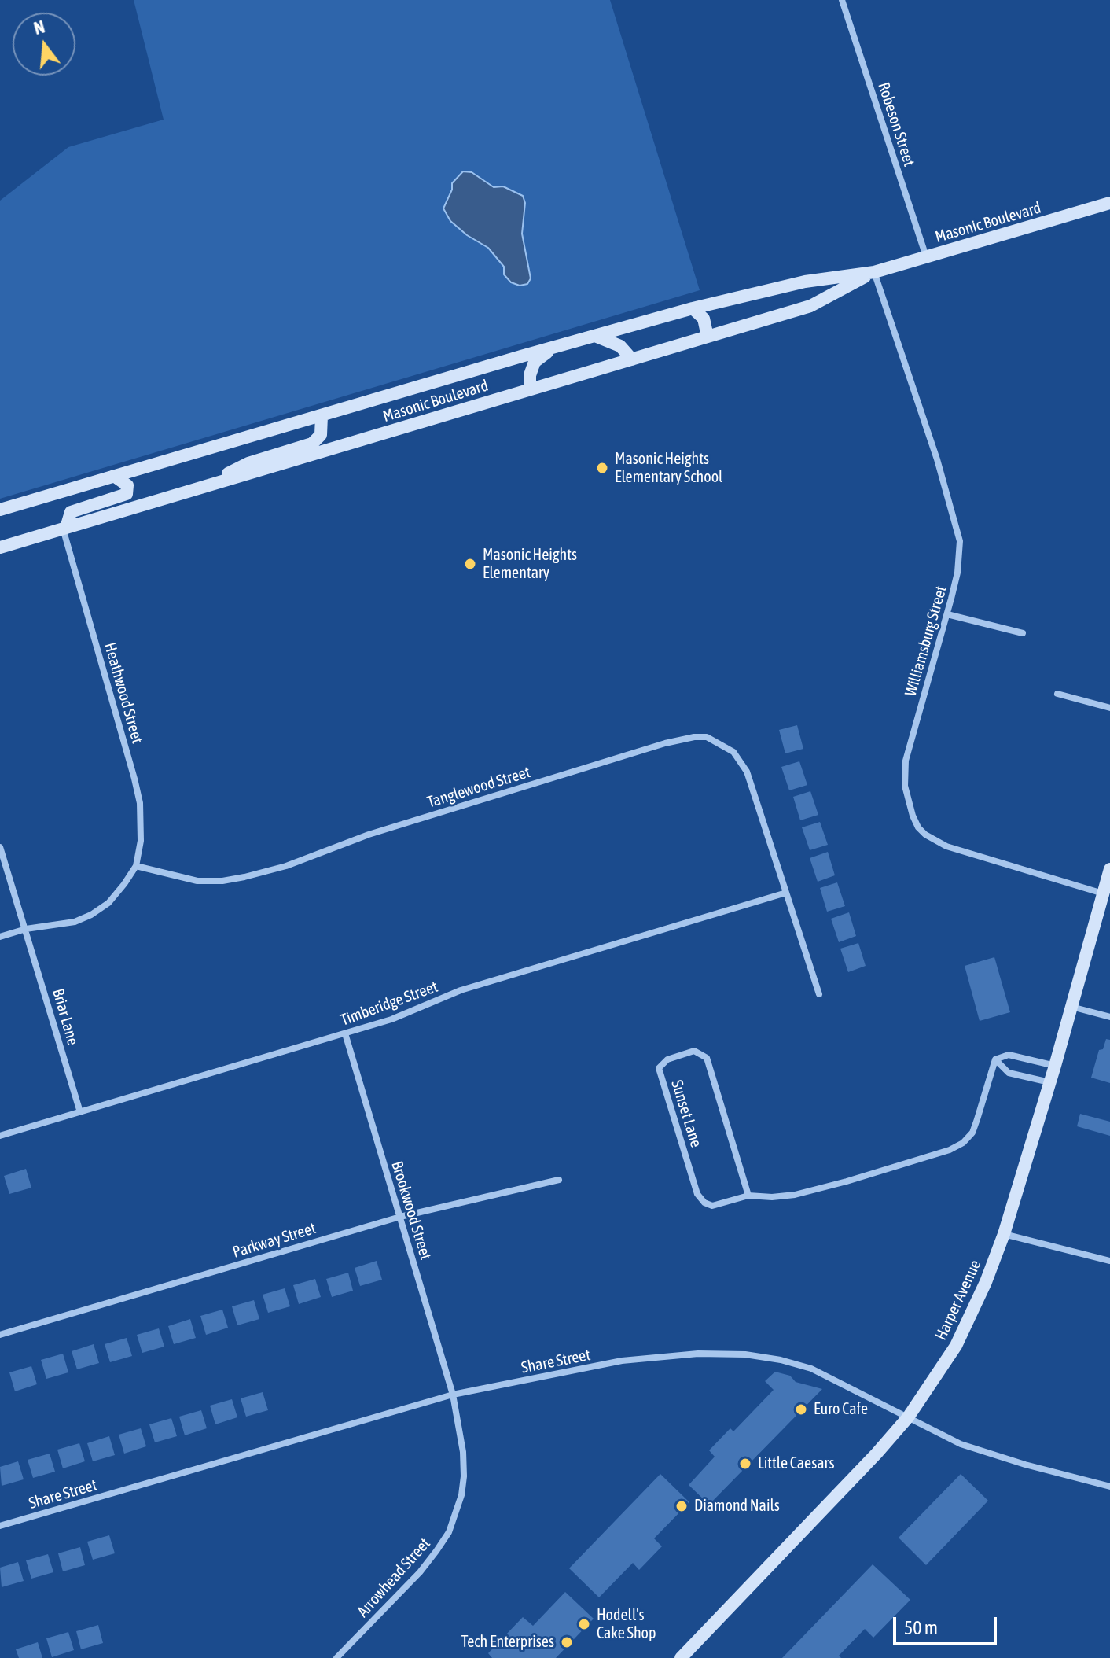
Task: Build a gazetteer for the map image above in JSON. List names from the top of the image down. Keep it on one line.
{"streets":{"main road":["Masonic Boulevard","Harper Avenue"],"street":["Robeson Street","Williamsburg Street","Heathwood Street","Tanglewood Street","Timberidge Street","Briar Lane","Sunset Lane","Brookwood Street","Parkway Street","Share Street","Arrowhead Street"]},"crossings":[["Robeson Street","Masonic Boulevard"],["Masonic Boulevard","Williamsburg Street"],["Masonic Boulevard","Heathwood Street"],["Williamsburg Street","Harper Avenue"],["Heathwood Street","Tanglewood Street"],["Tanglewood Street","Timberidge Street"],["Timberidge Street","Briar Lane"],["Timberidge Street","Brookwood Street"],["Brookwood Street","Parkway Street"],["Brookwood Street","Share Street"],["Brookwood Street","Arrowhead Street"],["Harper Avenue","Share Street"],["Share Street","Arrowhead Street"]],"places":["Masonic Heights Elementary School","Masonic Heights Elementary","Euro Cafe","Little Caesars","Diamond Nails","Hodell's Cake Shop","Tech Enterprises"],"scale_bar":"50 m","north":"top"}
